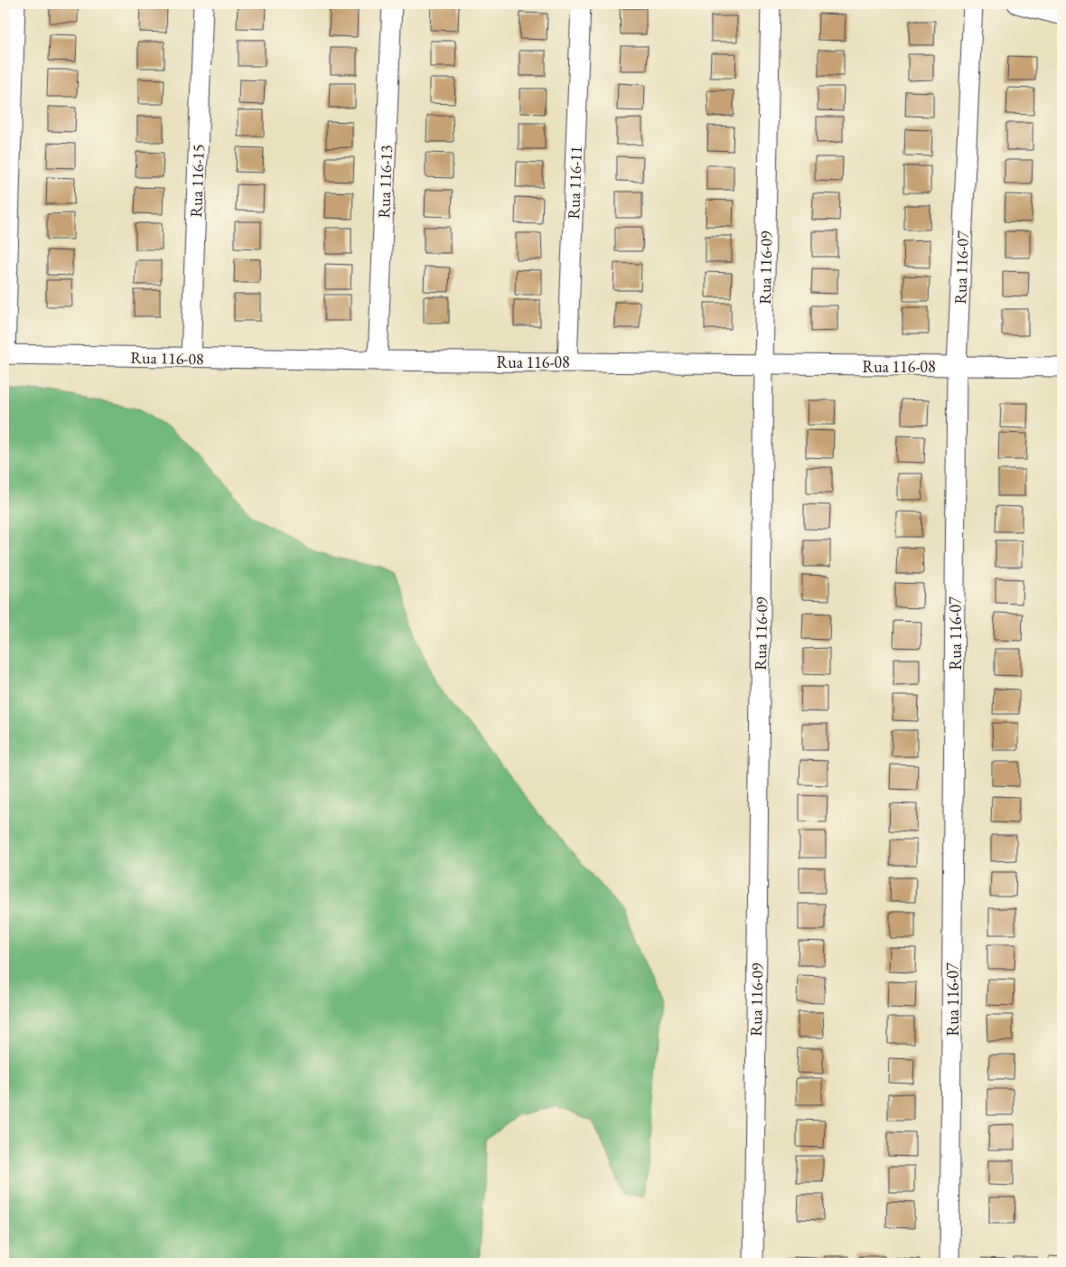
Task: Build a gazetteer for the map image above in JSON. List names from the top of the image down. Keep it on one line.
{"streets":{"street":["Rua 116-15","Rua 116-13","Rua 116-11","Rua 116-09","Rua 116-07","Rua 116-08"]},"crossings":[["Rua 116-15","Rua 116-08"],["Rua 116-13","Rua 116-08"],["Rua 116-11","Rua 116-08"],["Rua 116-09","Rua 116-08"],["Rua 116-07","Rua 116-08"]]}
